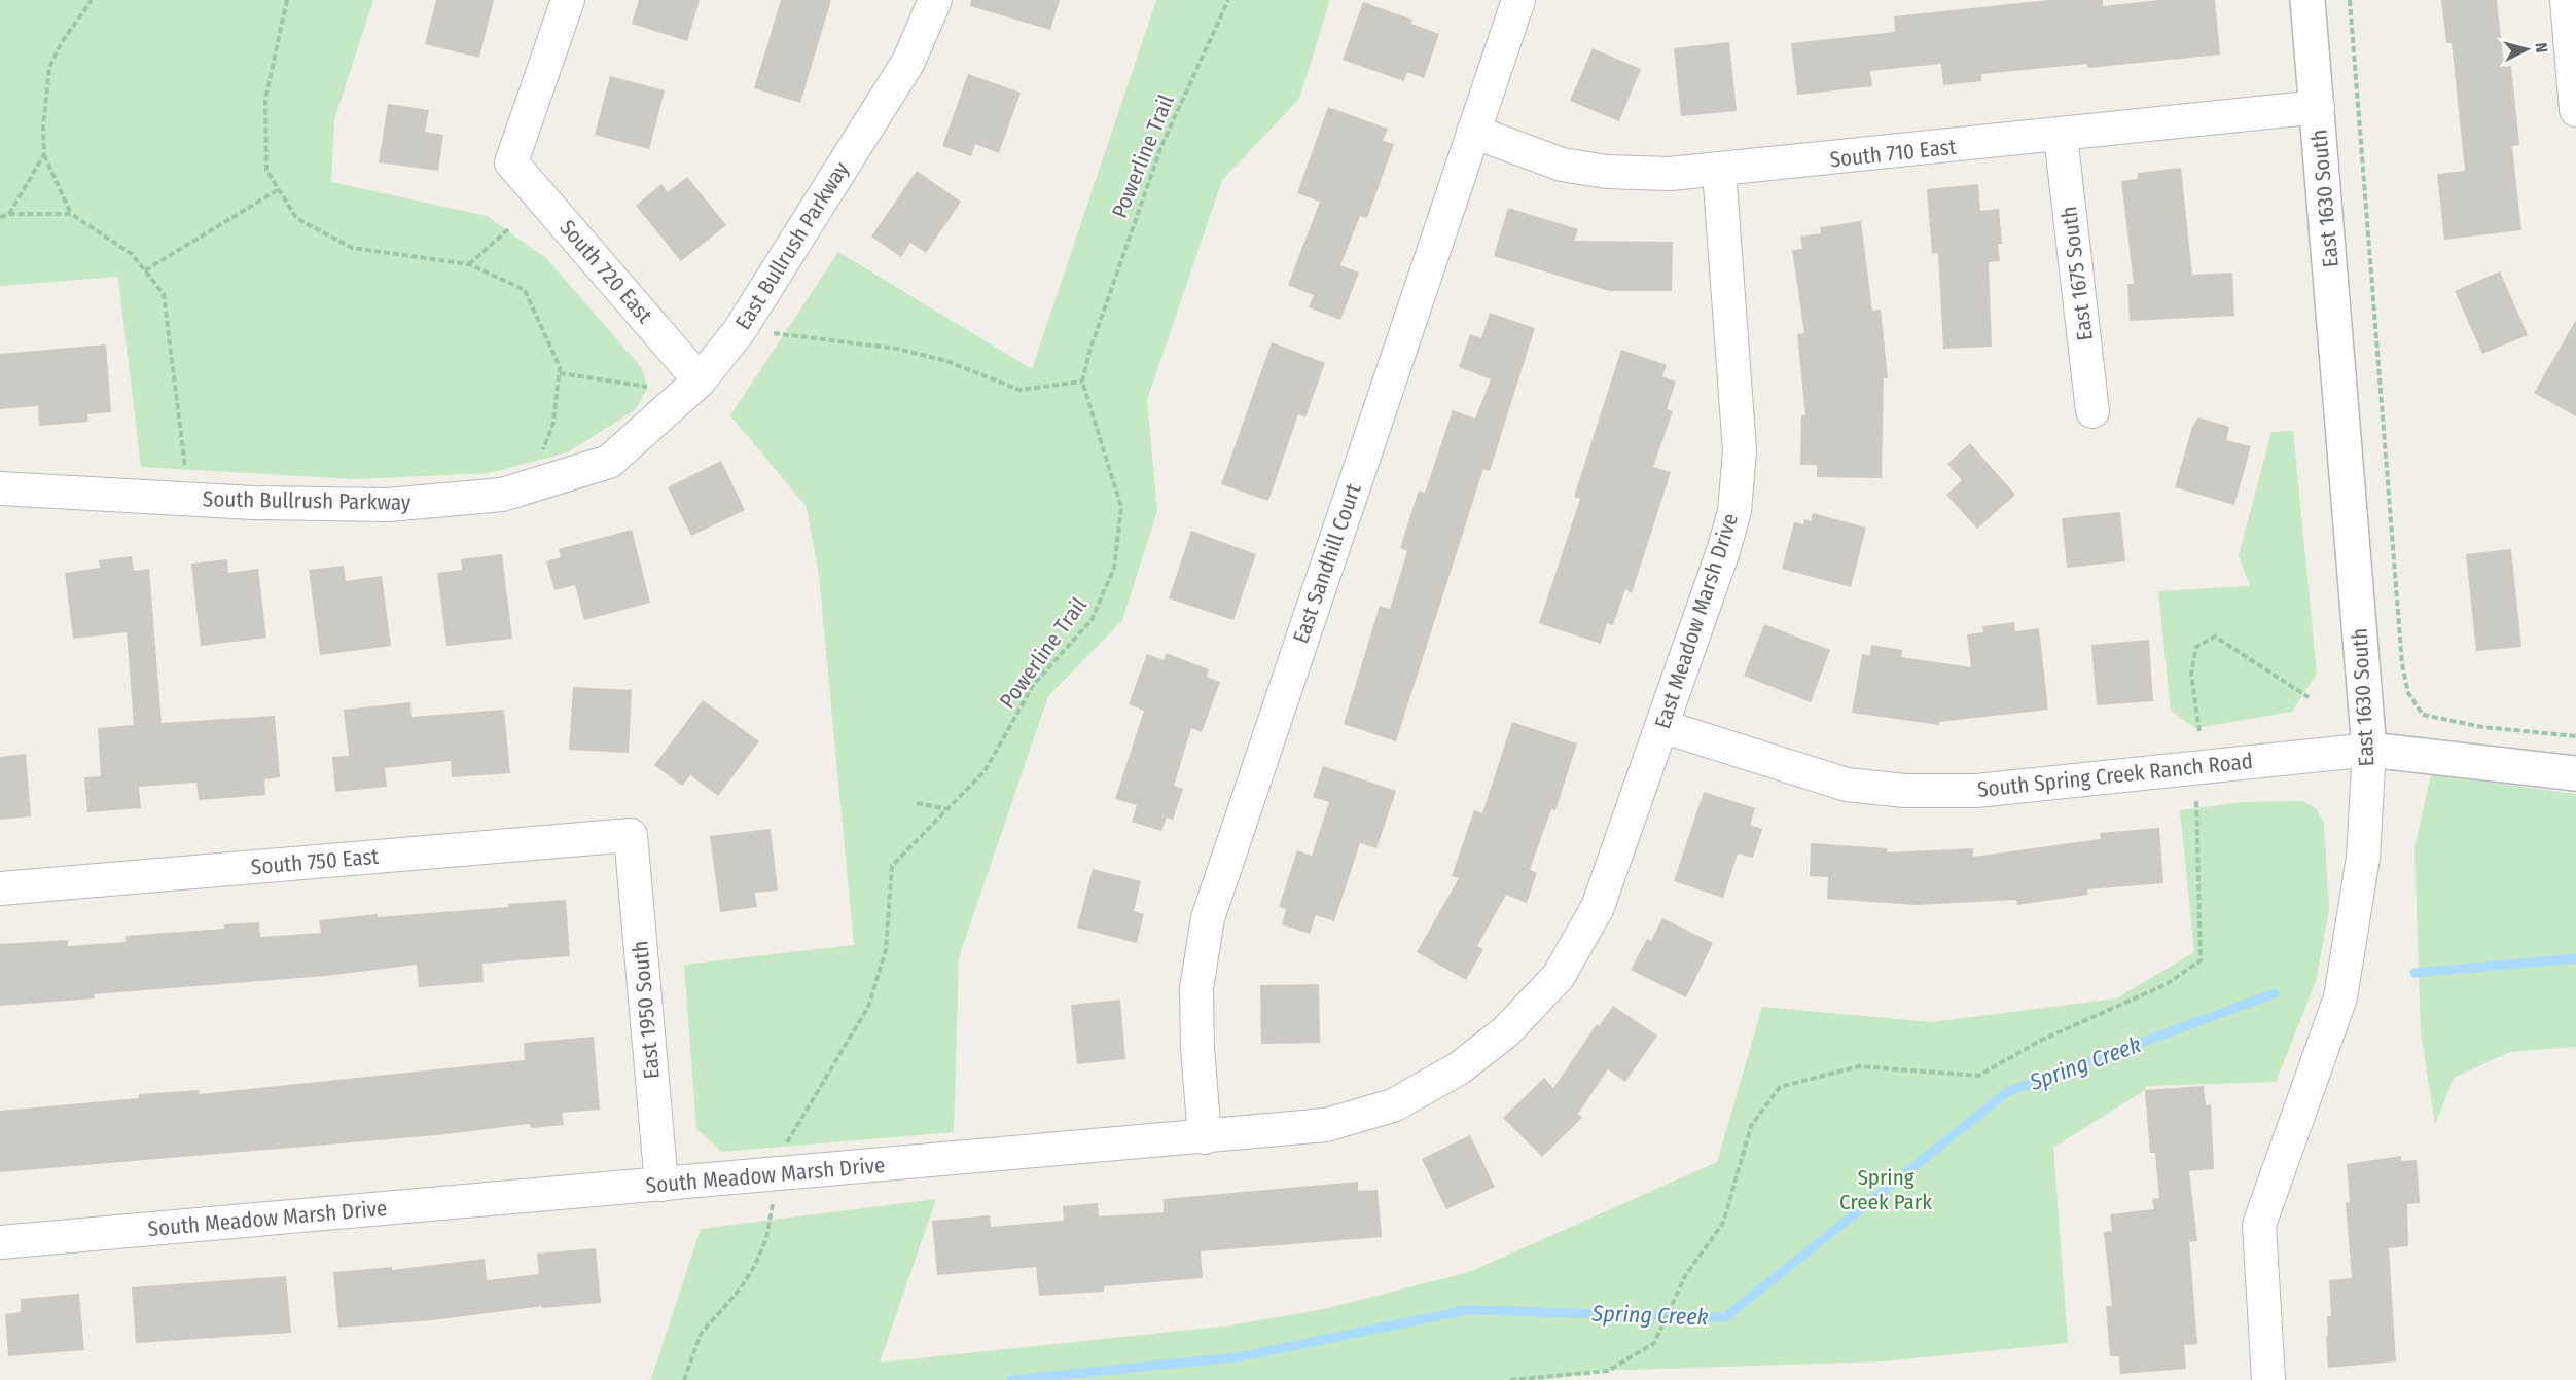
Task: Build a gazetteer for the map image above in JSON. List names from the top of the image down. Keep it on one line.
{"streets":{"street":["South 710 East","East 1630 South","East Bullrush Parkway","South 720 East","East 1675 South","South Bullrush Parkway","East Sandhill Court","East Meadow Marsh Drive","South Spring Creek Ranch Road","South 750 East","East 1950 South","South Meadow Marsh Drive"],"path":["Powerline Trail"]},"crossings":[["South 710 East","East 1630 South"],["South 710 East","East 1675 South"],["South 710 East","East Sandhill Court"],["South 710 East","East Meadow Marsh Drive"],["East 1630 South","South Spring Creek Ranch Road"],["East Bullrush Parkway","South 720 East"],["East Bullrush Parkway","South Bullrush Parkway"],["East Sandhill Court","South Meadow Marsh Drive"],["East Meadow Marsh Drive","South Spring Creek Ranch Road"],["East Meadow Marsh Drive","South Meadow Marsh Drive"],["South 750 East","East 1950 South"],["East 1950 South","South Meadow Marsh Drive"]],"water":["Spring Creek"],"parks":["Spring Creek Park"],"north":"right"}
